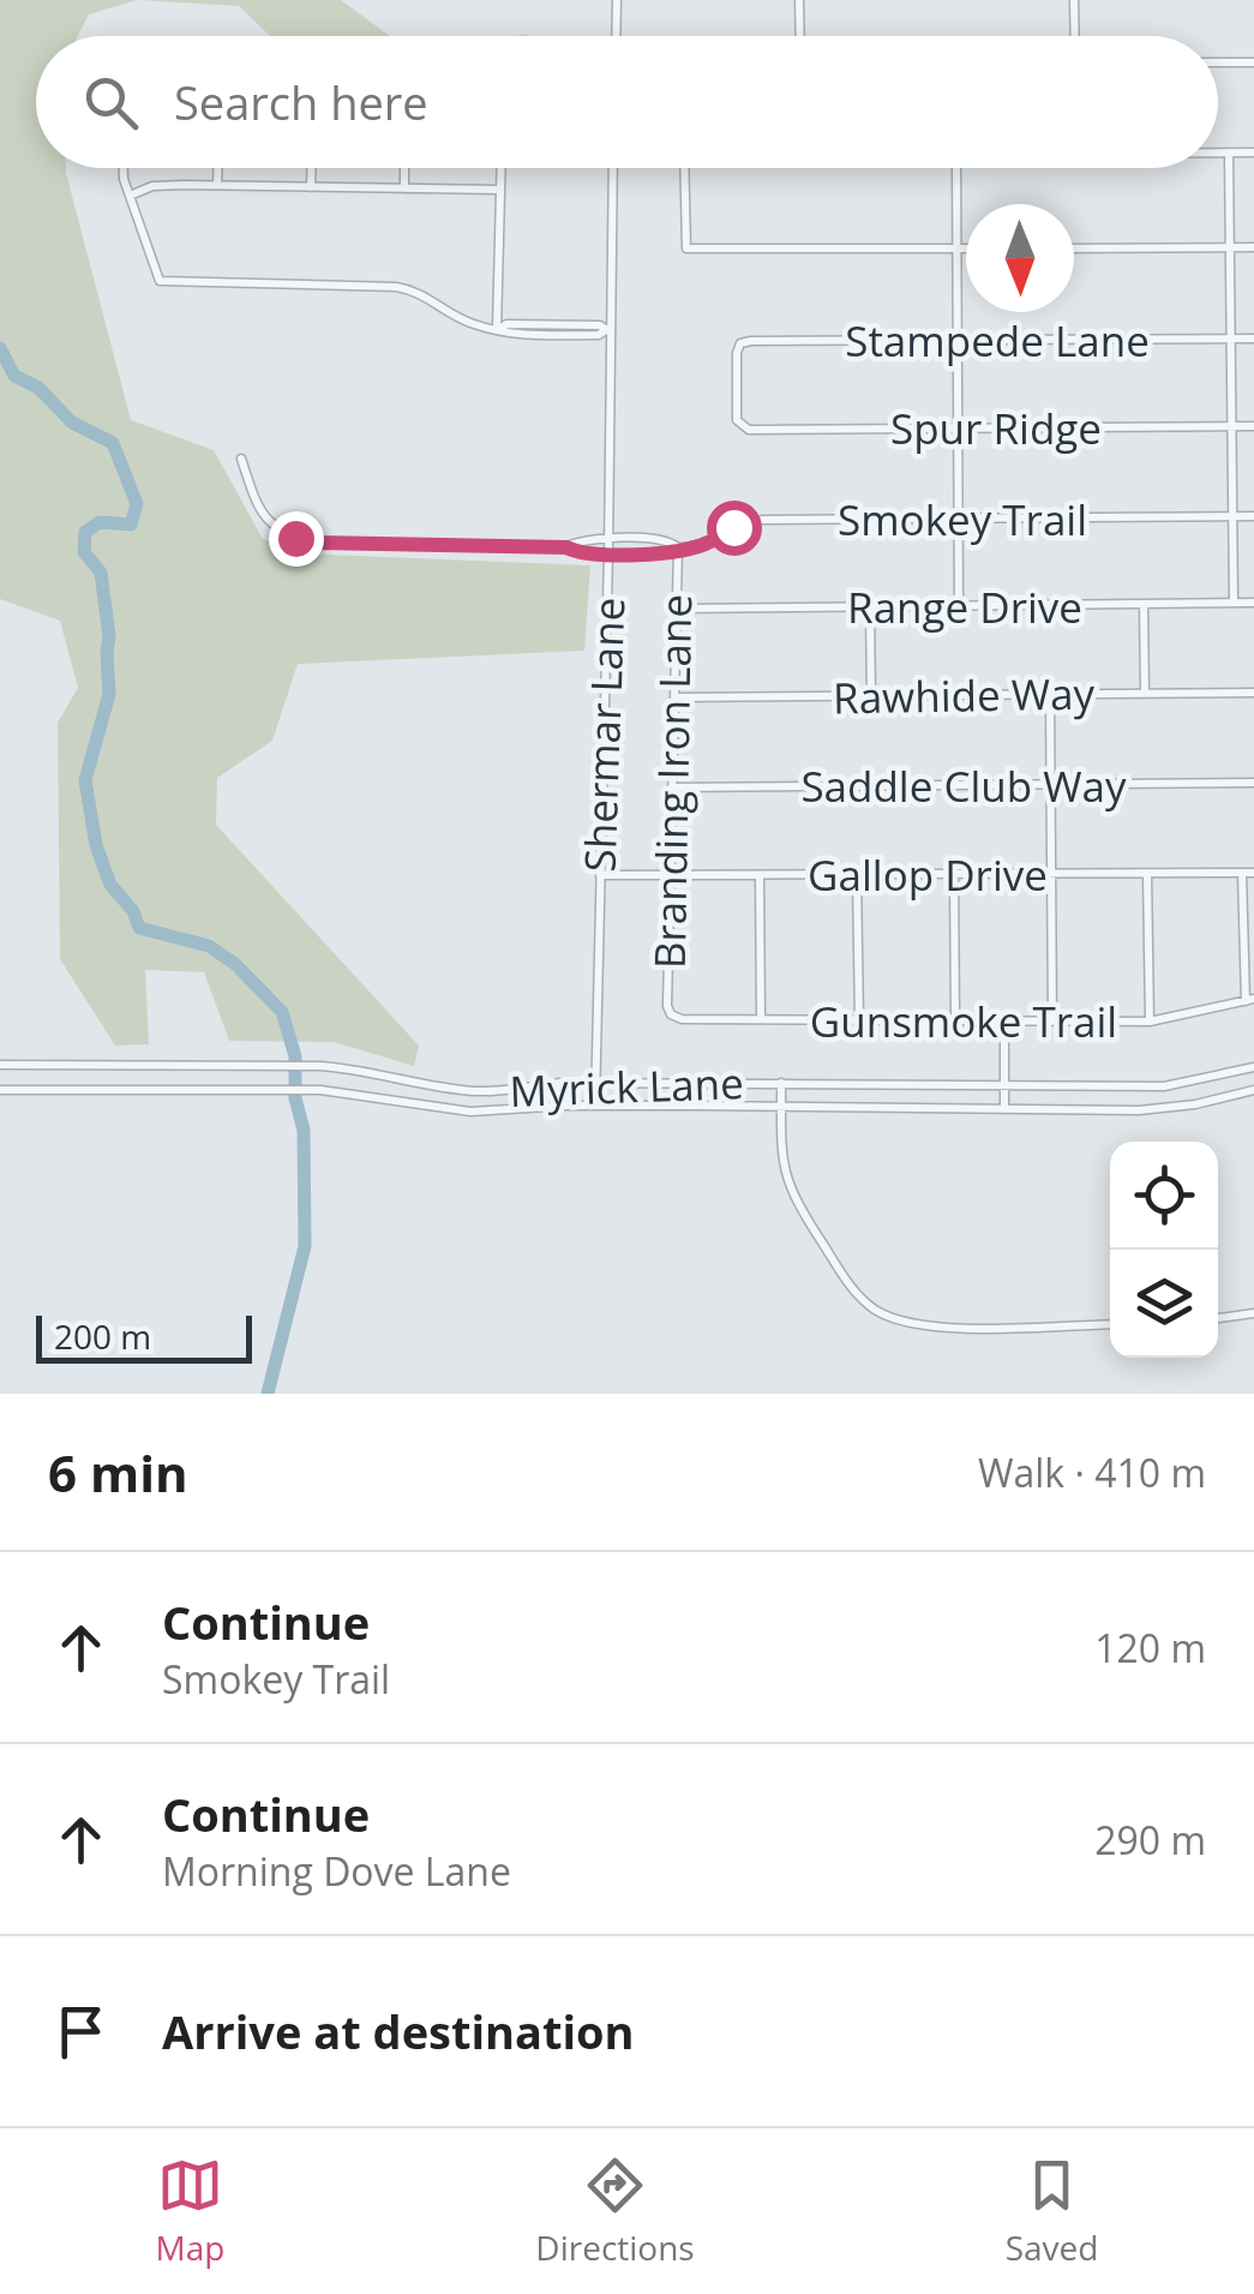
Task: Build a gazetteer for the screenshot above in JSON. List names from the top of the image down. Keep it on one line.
{"streets":{"street":["Stampede Lane","Spur Ridge","Smokey Trail","Range Drive","Rawhide Way","Shermar Lane","Branding Iron Lane","Saddle Club Way","Gallop Drive","Gunsmoke Trail","Myrick Lane"]},"crossings":[["Stampede Lane","Spur Ridge"],["Smokey Trail","Shermar Lane"],["Smokey Trail","Branding Iron Lane"],["Range Drive","Branding Iron Lane"],["Rawhide Way","Branding Iron Lane"],["Shermar Lane","Gallop Drive"],["Shermar Lane","Myrick Lane"],["Branding Iron Lane","Saddle Club Way"],["Branding Iron Lane","Gallop Drive"],["Branding Iron Lane","Gunsmoke Trail"]],"scale_bar":"200 m","north":"bottom","page":{"search":"Search here","scale":"200 m","heading":["6 min","Walk · 410 m"],"list":[["Continue","Smokey Trail","120 m"],["Continue","Morning Dove Lane","290 m"],"Arrive at destination"],"nav":["Map","Directions","Saved"]}}
